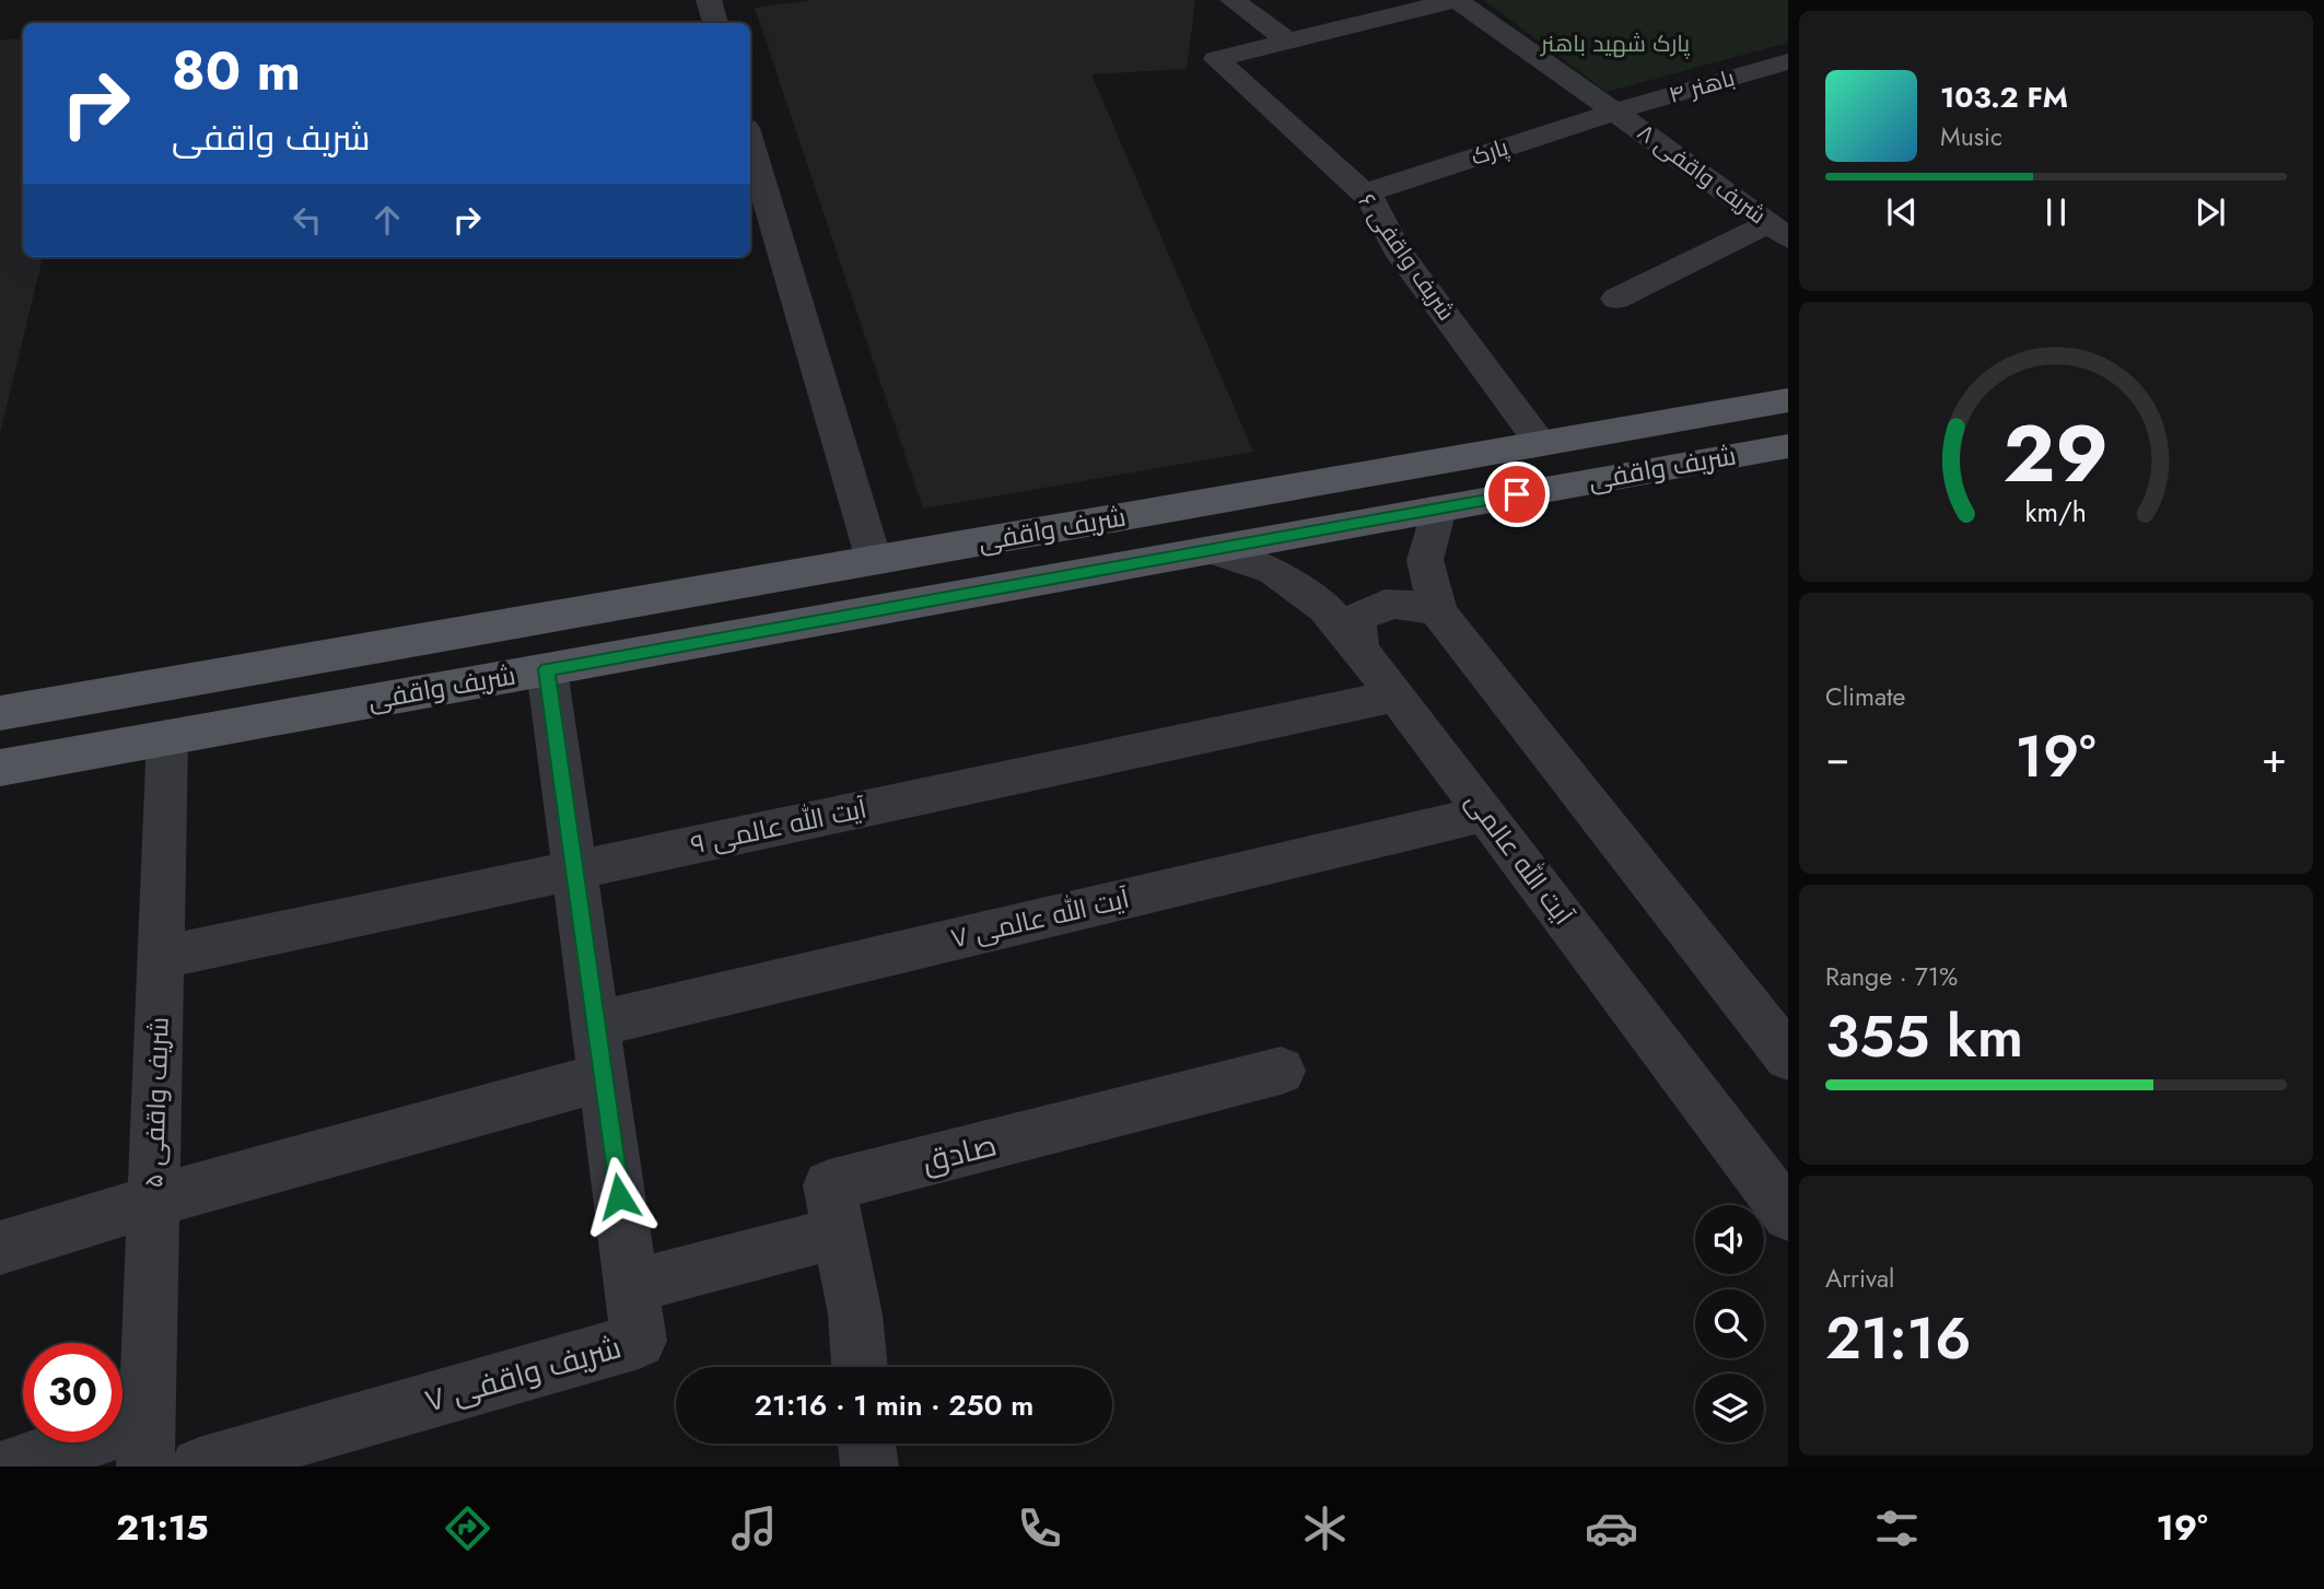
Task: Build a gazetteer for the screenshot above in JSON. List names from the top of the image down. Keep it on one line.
{"streets":{"main road":["شریف واقفی"],"street":["باهنر ۴","پارک","شریف واقفی ۸","شریف واقفی ۶","آیت الله عالمی ۹","آیت الله عالمی","آیت الله عالمی ۷","شریف واقفی ۵","صادق","شریف واقفی ۷"]},"crossings":[["باهنر ۴","پارک"],["باهنر ۴","شریف واقفی ۸"],["پارک","شریف واقفی ۸"],["پارک","شریف واقفی ۶"],["شریف واقفی ۶","شریف واقفی"],["شریف واقفی","آیت الله عالمی"],["شریف واقفی","شریف واقفی ۵"],["شریف واقفی","شریف واقفی ۷"],["آیت الله عالمی ۹","آیت الله عالمی"],["آیت الله عالمی ۹","شریف واقفی ۵"],["آیت الله عالمی ۹","شریف واقفی ۷"],["آیت الله عالمی","آیت الله عالمی ۷"],["آیت الله عالمی ۷","شریف واقفی ۷"]],"parks":["پارک شهید باهنر"],"page":{"turn":["80 m","شریف واقفی"],"song":["103.2 FM","Music"],"tile":["Climate",["Range · 71%","355 km"],["Arrival","21:16"]],"heat":["−","19°","+"],"limit":"30","trip":"21:16 · 1 min · 250 m","tabs":["21:15","19°"],"gauge":["29","km/h"]}}
